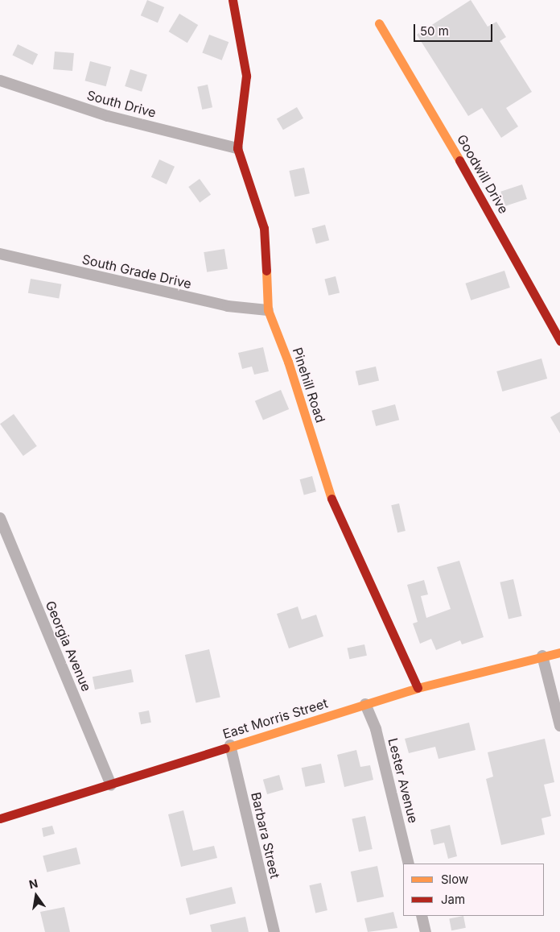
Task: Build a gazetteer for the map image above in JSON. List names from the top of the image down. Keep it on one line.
{"streets":{"street":["South Drive","Goodwill Drive","South Grade Drive","Pinehill Road","Georgia Avenue","East Morris Street","Lester Avenue","Barbara Street"]},"crossings":[["South Drive","Pinehill Road"],["South Grade Drive","Pinehill Road"],["Pinehill Road","East Morris Street"],["Georgia Avenue","East Morris Street"],["East Morris Street","Lester Avenue"],["East Morris Street","Barbara Street"]],"legend":["Slow","Jam"],"scale_bar":"50 m","north":"top"}
